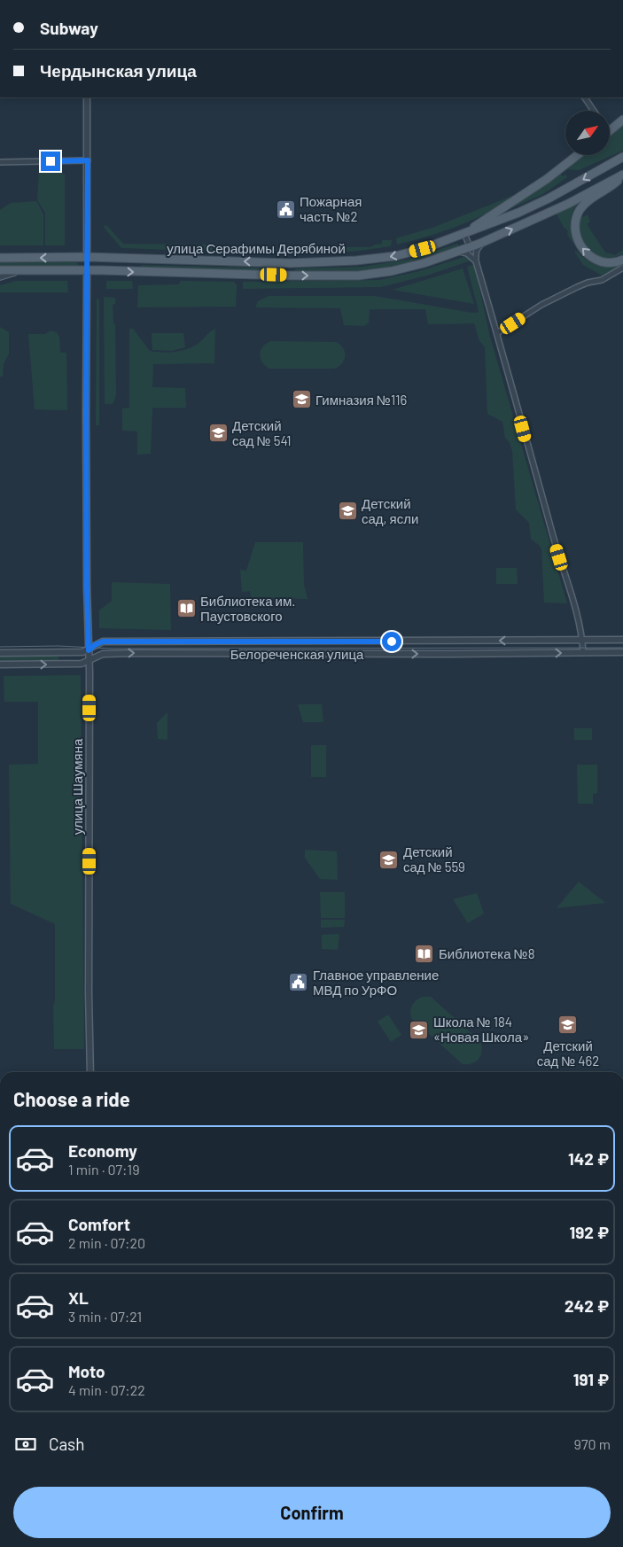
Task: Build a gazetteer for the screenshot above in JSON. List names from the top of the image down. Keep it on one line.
{"streets":{"main road":["улица Серафимы Дерябиной","улица Шаумяна"],"street":["Белореченская улица"]},"crossings":[["улица Серафимы Дерябиной","улица Шаумяна"],["Белореченская улица","улица Шаумяна"]],"places":{"public building":["Пожарная часть №2","Главное управление МВД по УрФО"],"school or university":["Гимназия №116","Детский сад № 541","Детский сад, ясли","Детский сад № 559","Детский сад № 462","Школа № 184 «Новая Школа»"],"library":["Библиотека им. Паустовского","Библиотека №8"]},"north":"top right","page":{"banner":["Subway","Чердынская улица"],"heading":"Choose a ride","list":[{"name":"Economy","note":"1 min · 07:19","value":"142 ₽"},{"name":"Comfort","note":"2 min · 07:20","value":"192 ₽"},{"name":"XL","note":"3 min · 07:21","value":"242 ₽"},{"name":"Moto","note":"4 min · 07:22","value":"191 ₽"}],"pay":["Cash","970 m"],"buttons":"Confirm"}}
